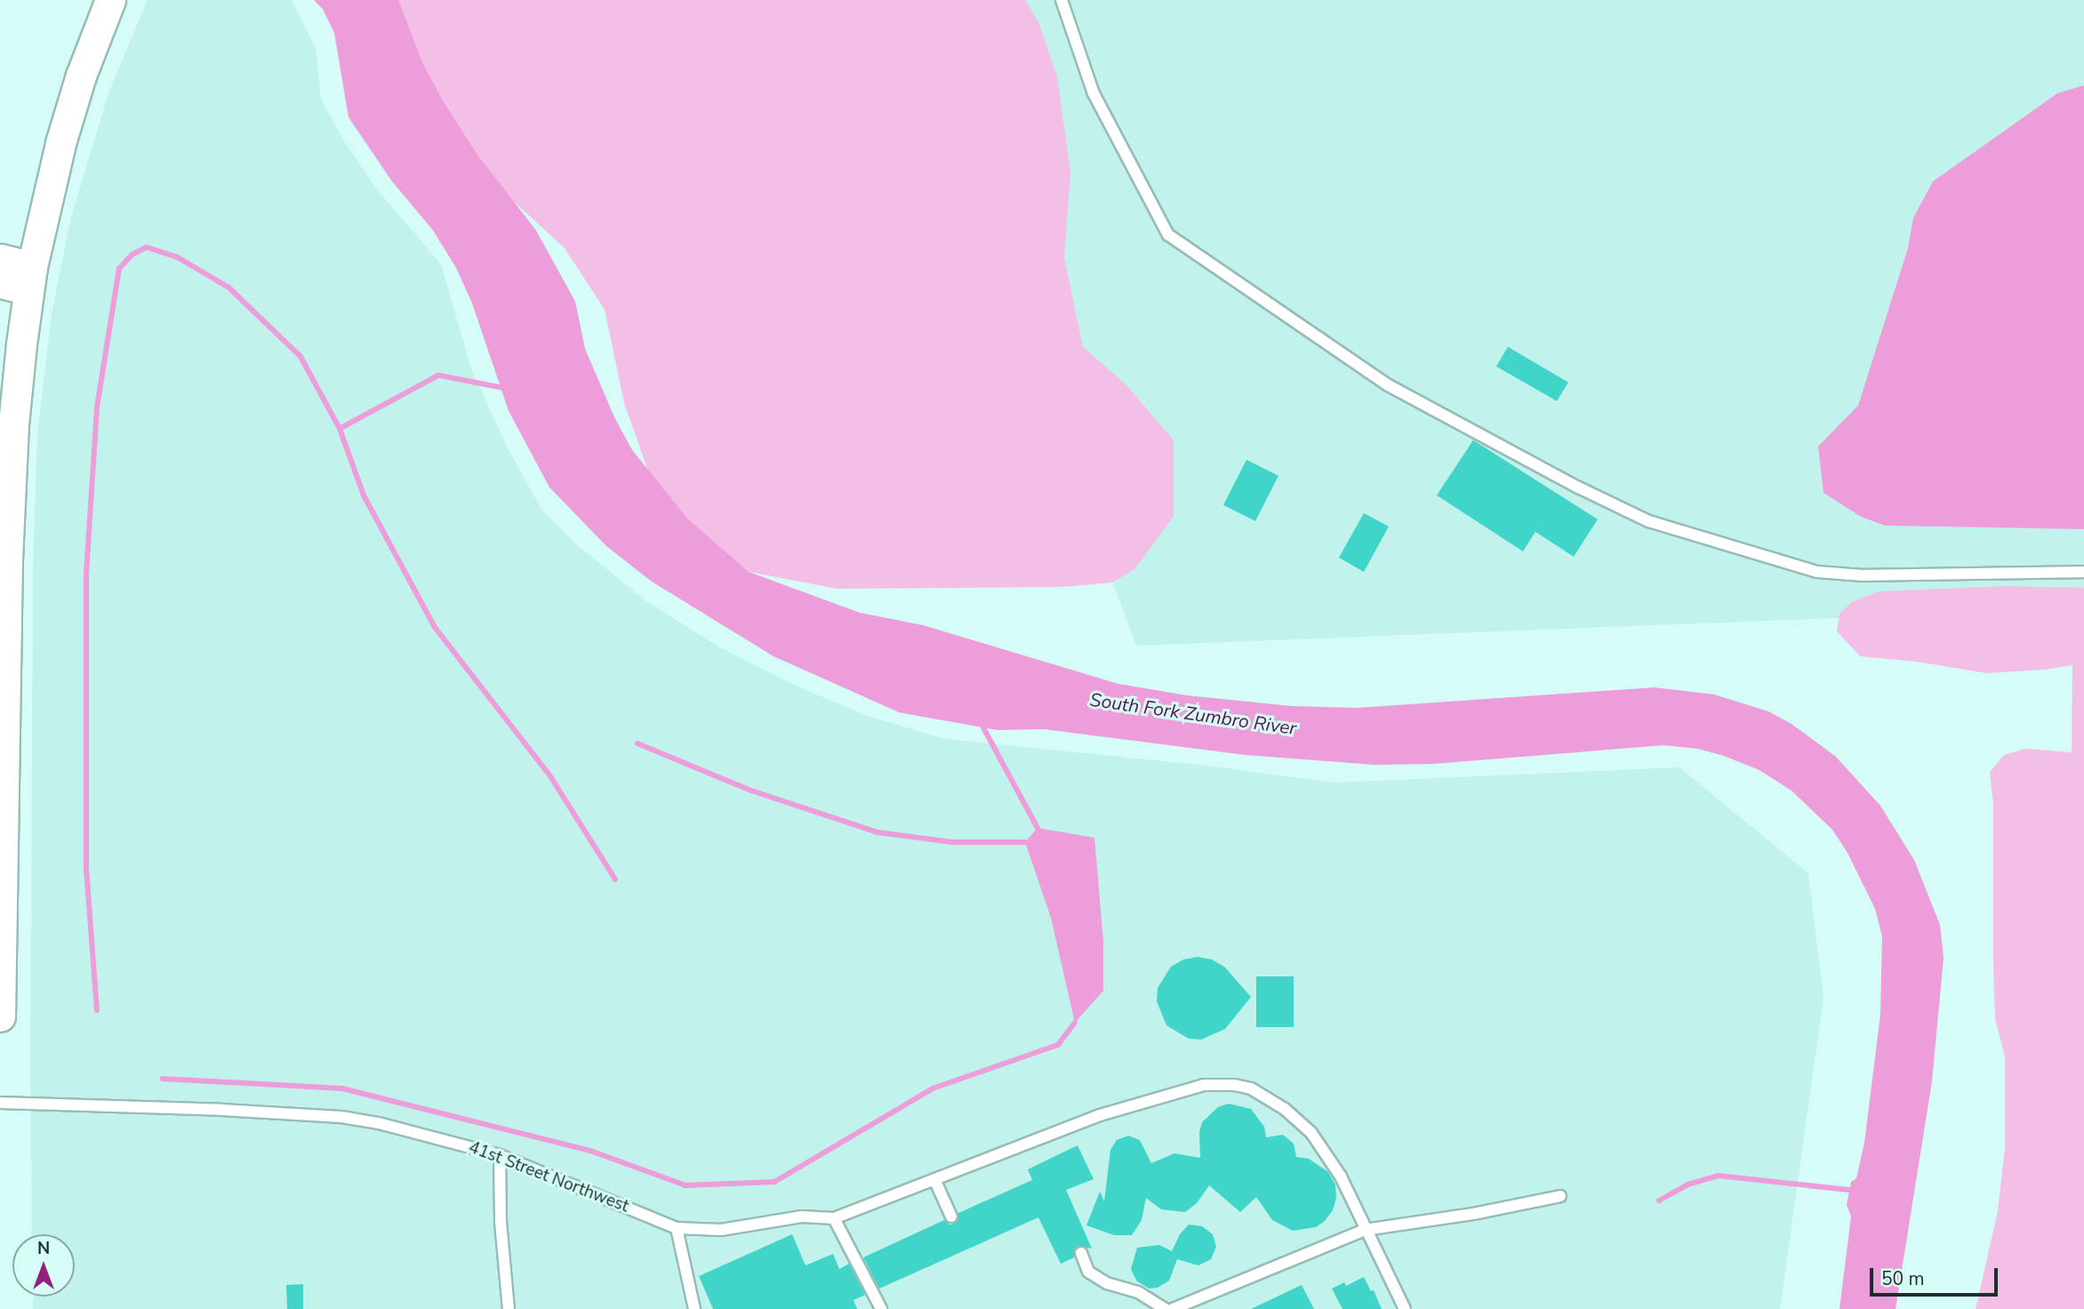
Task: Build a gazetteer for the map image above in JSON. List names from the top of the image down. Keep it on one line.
{"streets":{"lane":["41st Street Northwest"]},"water":["South Fork Zumbro River"],"scale_bar":"50 m","north":"top"}
